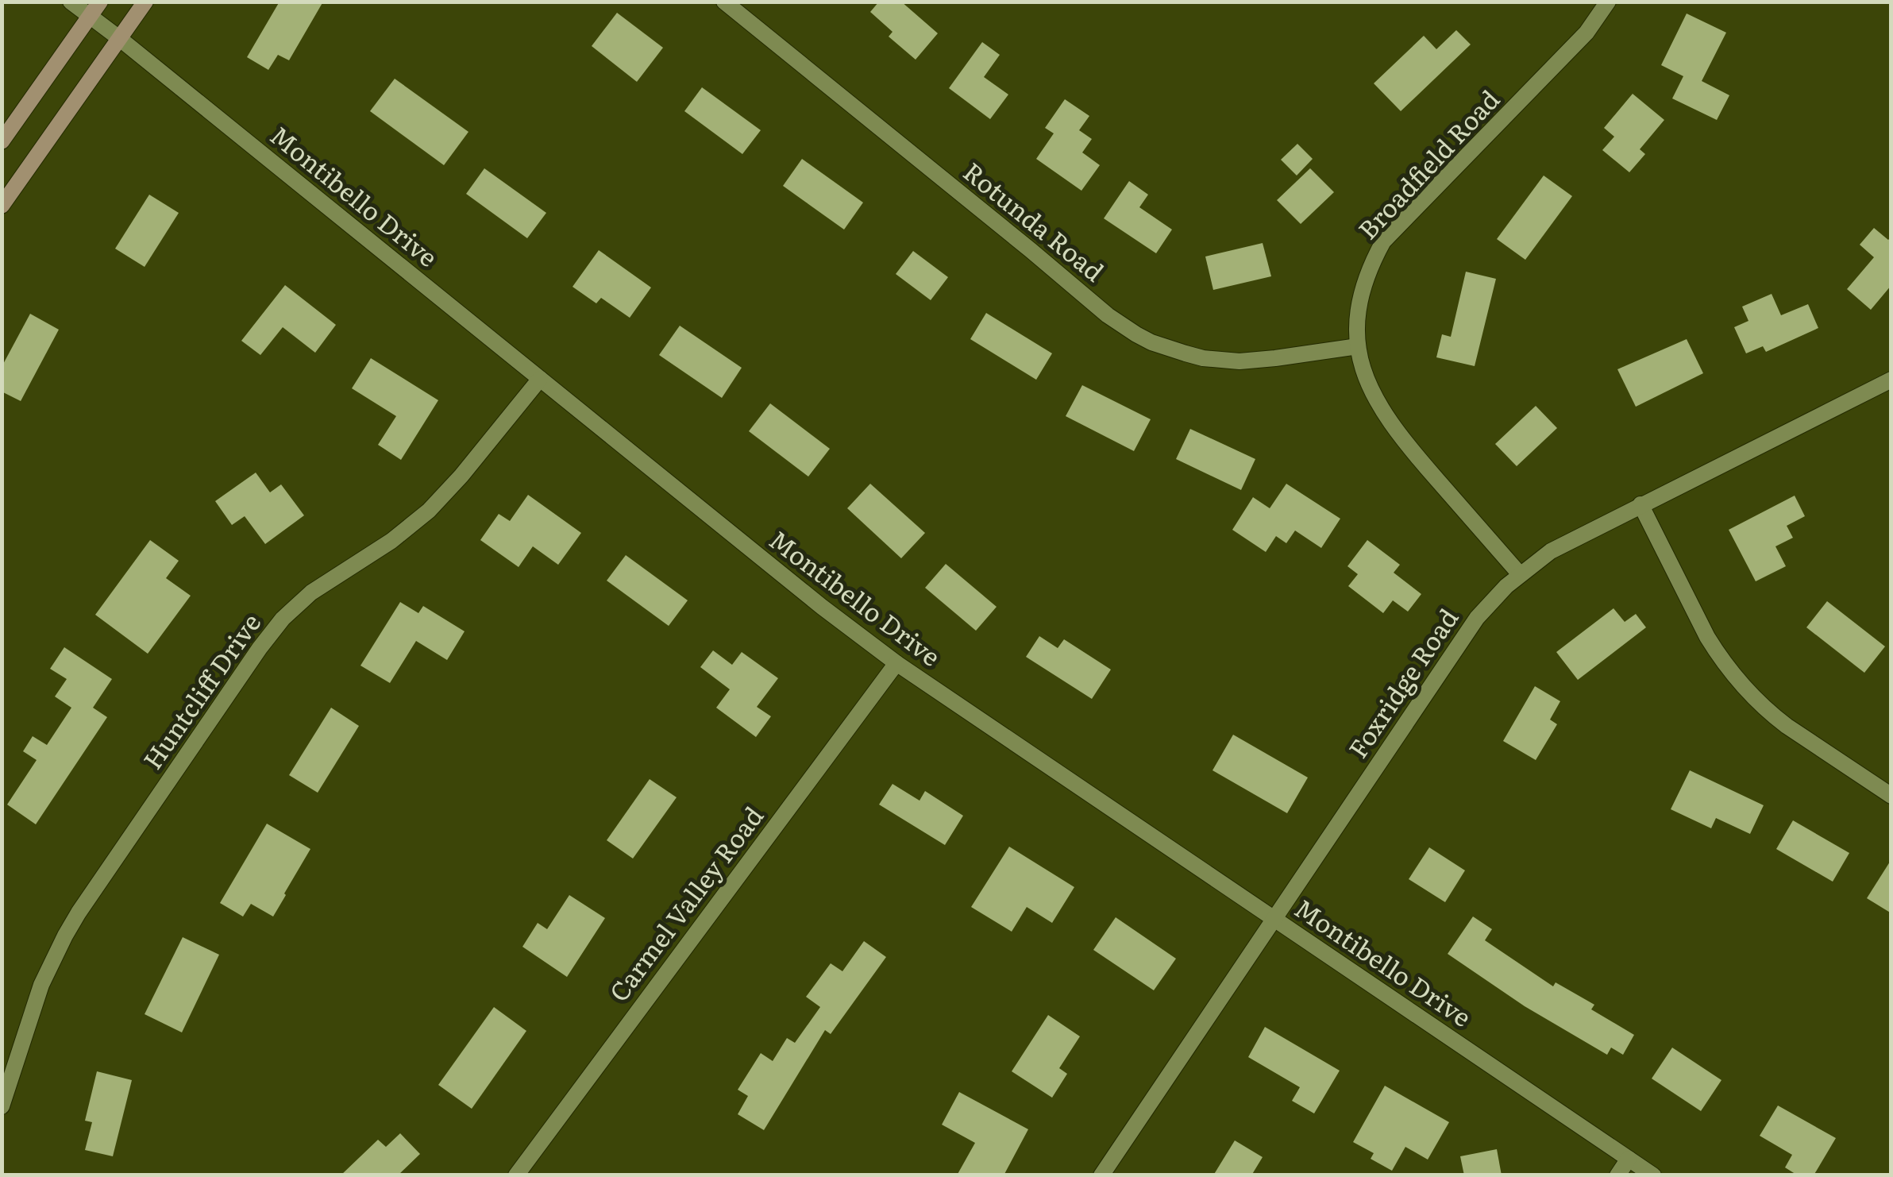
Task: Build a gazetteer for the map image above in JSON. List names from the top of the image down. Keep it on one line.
{"streets":{"street":["Broadfield Road","Montibello Drive","Rotunda Road","Foxridge Road","Huntcliff Drive","Carmel Valley Road"]},"crossings":[["Broadfield Road","Rotunda Road"],["Broadfield Road","Foxridge Road"],["Montibello Drive","Foxridge Road"],["Montibello Drive","Huntcliff Drive"],["Montibello Drive","Carmel Valley Road"]]}
